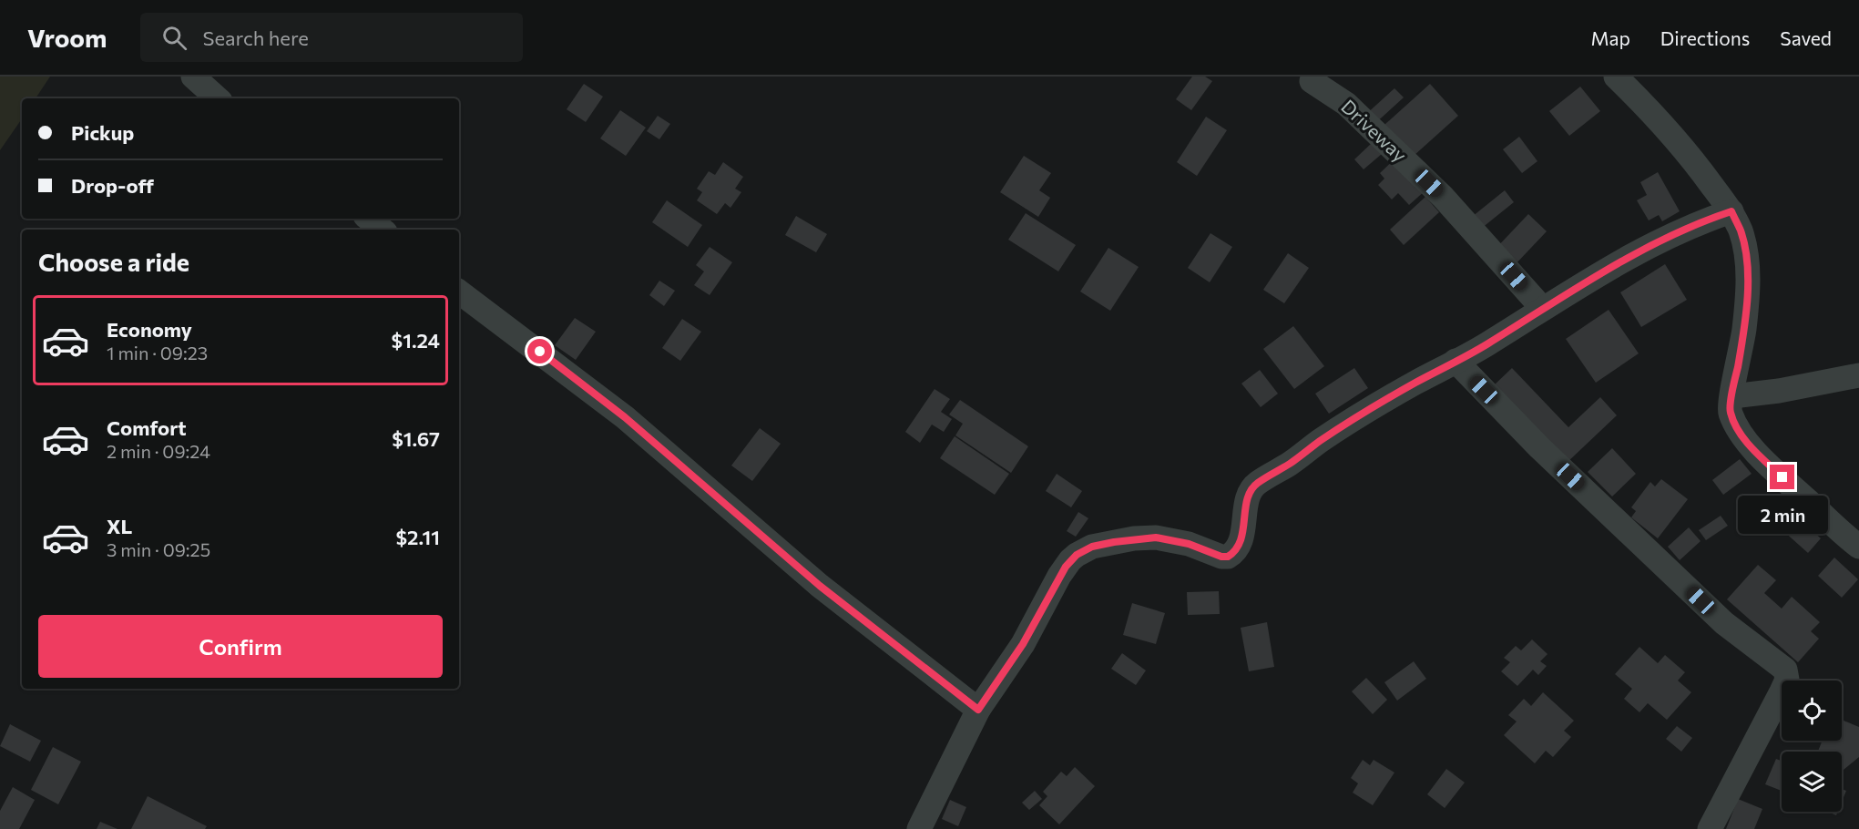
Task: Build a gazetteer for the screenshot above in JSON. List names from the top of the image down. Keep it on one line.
{"streets":{"street":["Driveway"]},"page":{"header":"Vroom","search":"Search here","nav":["Map","Directions","Saved"],"banner":["Pickup","Drop-off"],"heading":"Choose a ride","list":[{"name":"Economy","note":"1 min · 09:23","value":"$1.24"},{"name":"Comfort","note":"2 min · 09:24","value":"$1.67"},{"name":"XL","note":"3 min · 09:25","value":"$2.11"}],"bubble":"2 min","buttons":"Confirm"}}
